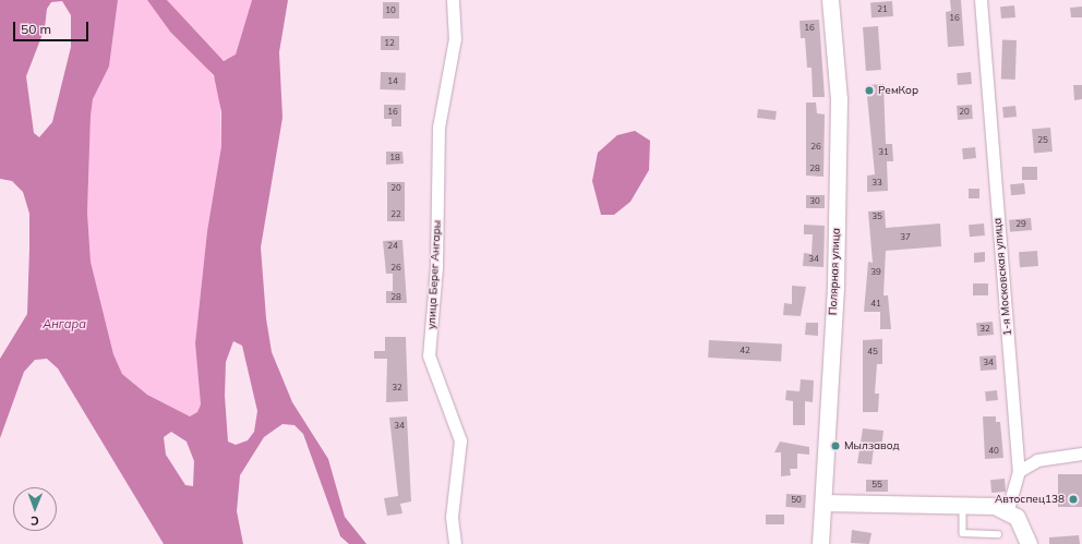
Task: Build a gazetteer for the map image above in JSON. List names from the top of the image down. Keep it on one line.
{"streets":{"main road":["Полярная улица"],"street":["улица Берег Ангары","1-я Московская улица"]},"water":["Ангара"],"places":["РемКор","Мылзавод","Автоспец138"],"house_numbers":["21","10","16","16","12","14","16","20","25","26","31","18","28","33","20","30","22","35","29","37","24","34","26","39","28","41","32","42","45","34","32","34","40","55","50"],"scale_bar":"50 m","north":"bottom"}
